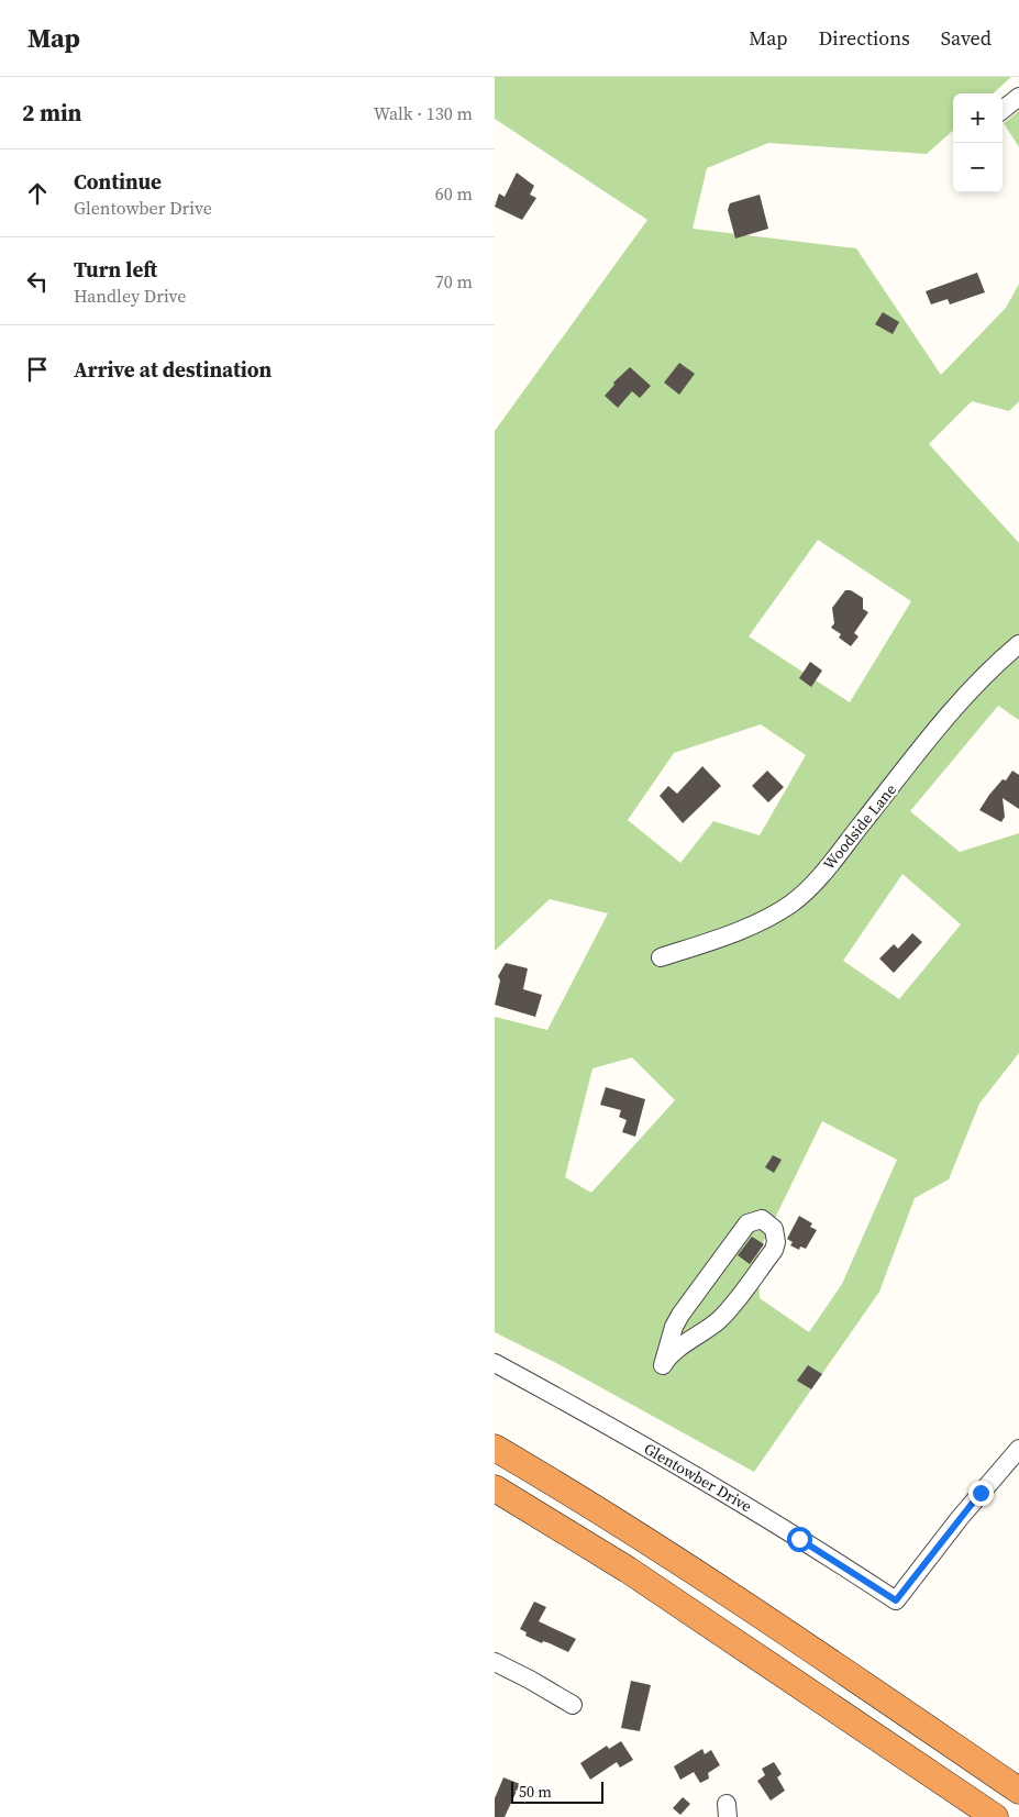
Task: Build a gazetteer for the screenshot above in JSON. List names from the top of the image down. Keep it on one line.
{"streets":{"street":["Woodside Lane","Glentowber Drive"]},"scale_bar":"50 m","page":{"header":"Map","nav":["Map","Directions","Saved"],"heading":["2 min","Walk · 130 m"],"map_buttons":["+","−"],"list":[["Continue","Glentowber Drive","60 m"],["Turn left","Handley Drive","70 m"],"Arrive at destination"],"scale":"50 m"}}
